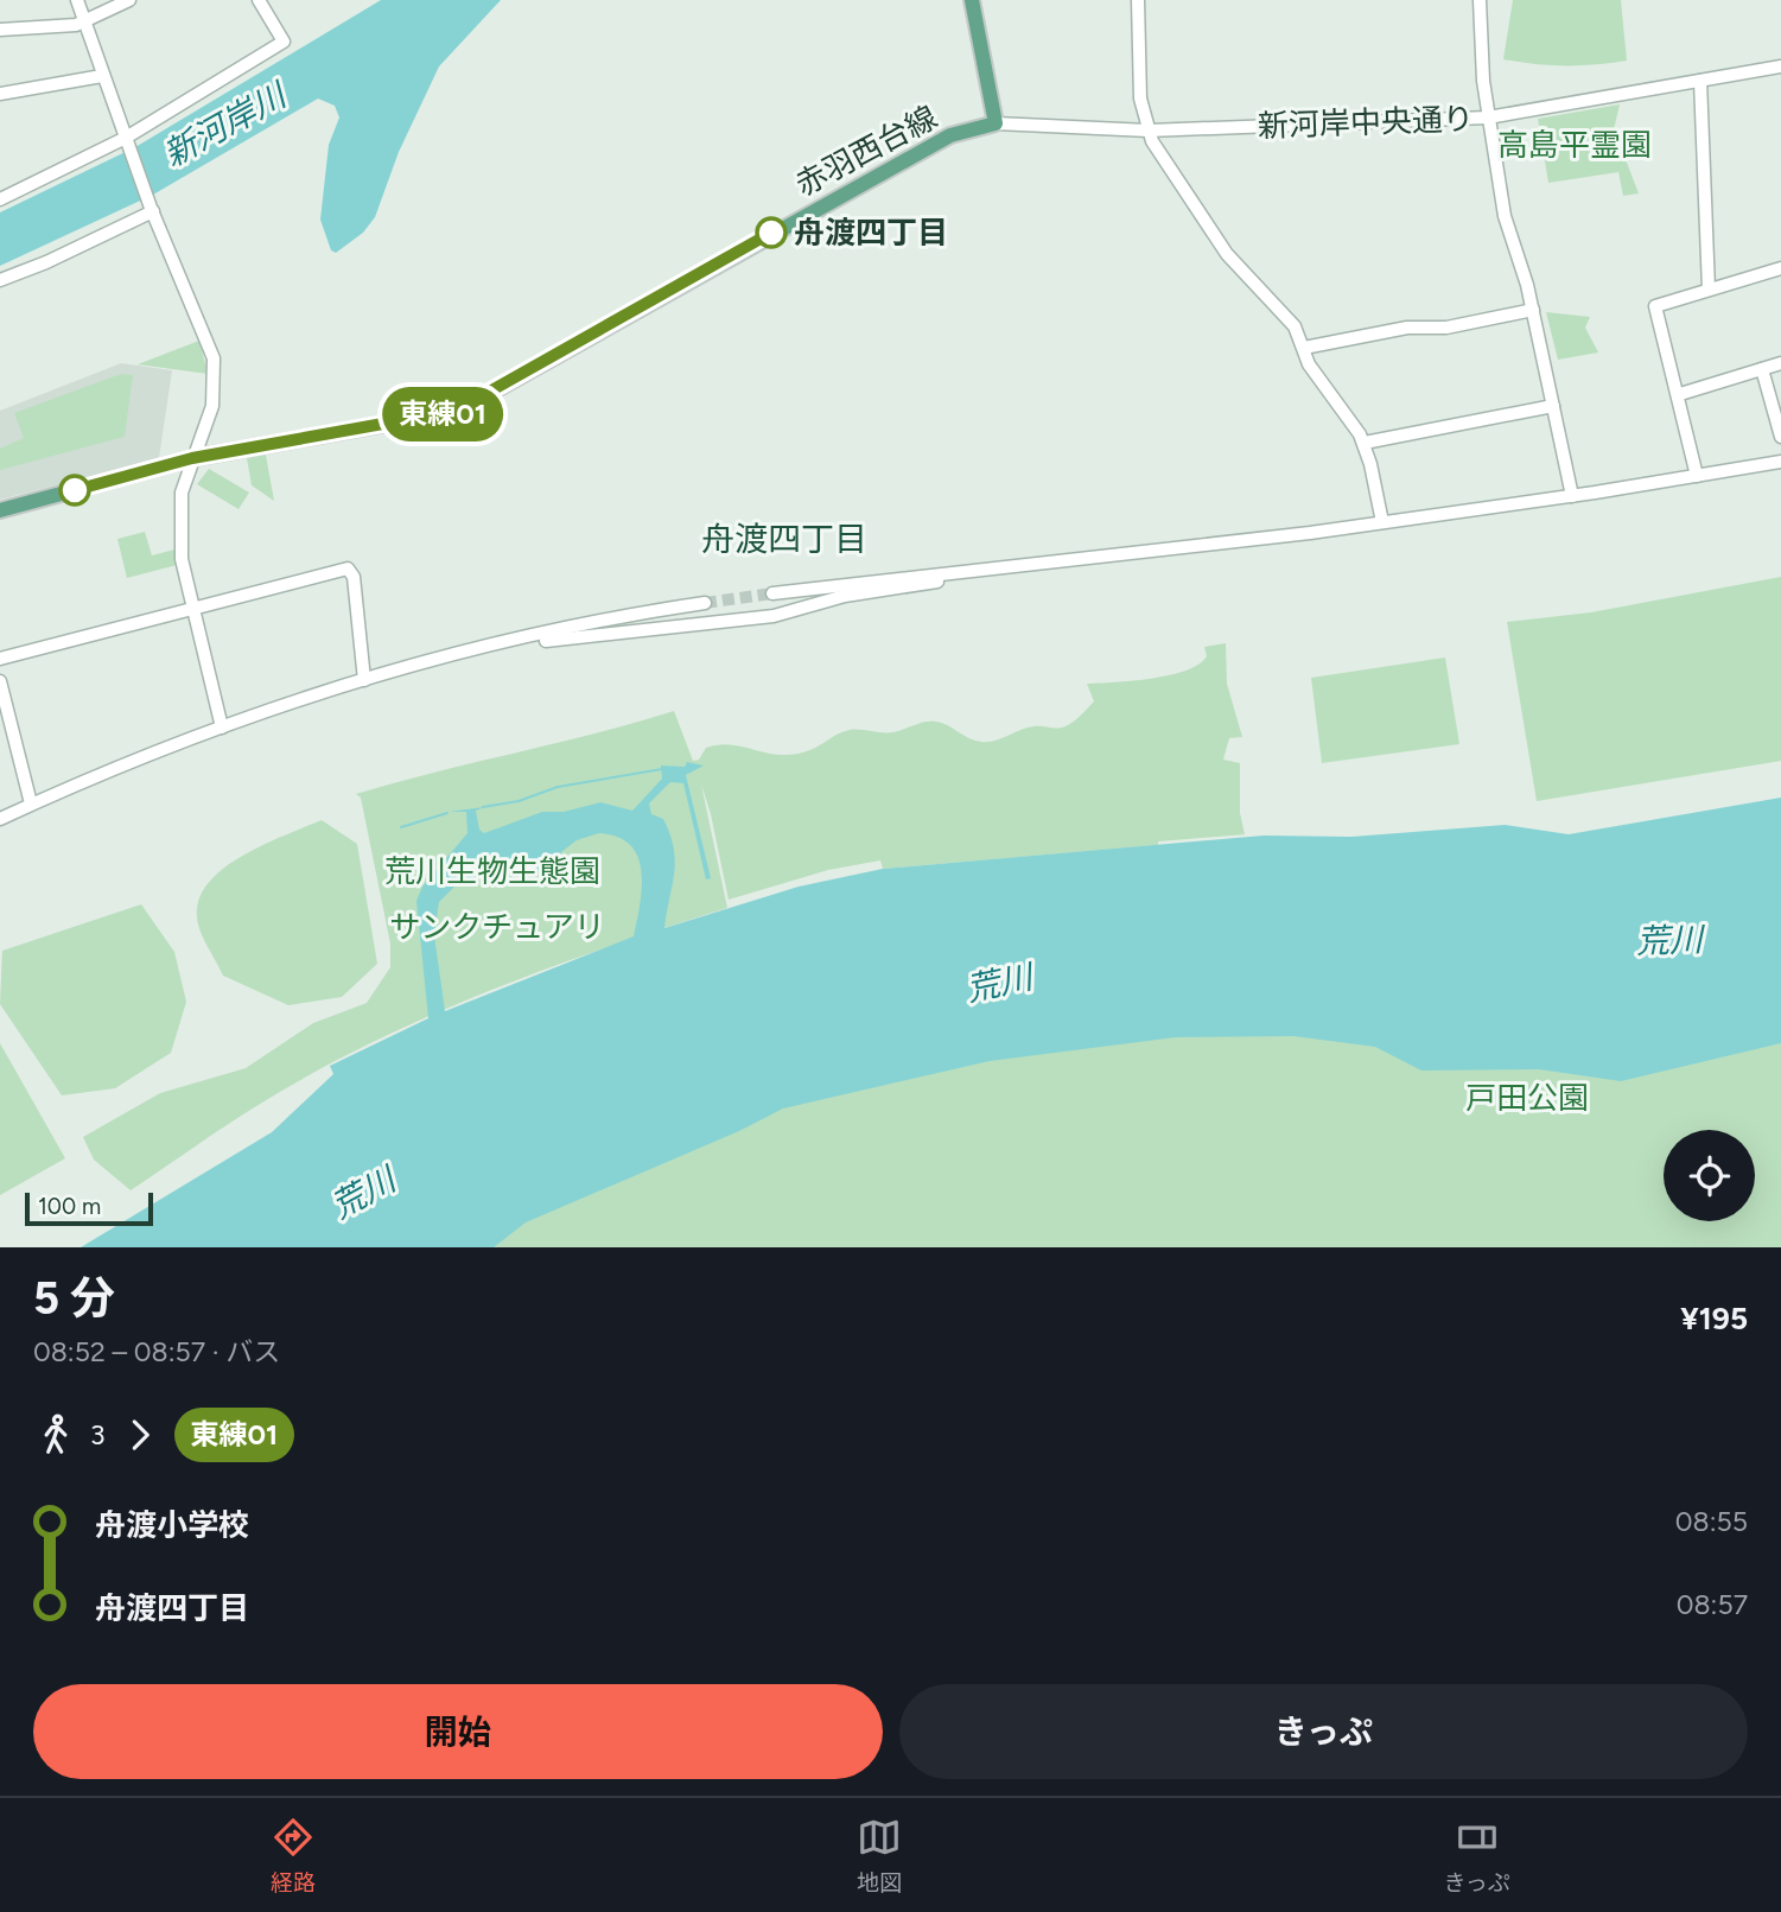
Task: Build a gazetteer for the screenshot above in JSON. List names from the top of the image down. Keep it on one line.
{"streets":{"main road":["赤羽西台線"],"street":["新河岸中央通り"]},"crossings":[["新河岸中央通り","赤羽西台線"]],"districts":["舟渡四丁目"],"water":["新河岸川","荒川"],"parks":["高島平霊園","荒川生物生態園","サンクチュアリ","戸田公園"],"places":["舟渡四丁目"],"lines":["bus line 東練01"],"scale_bar":"100 m","page":{"on_map":"東練01","scale":"100 m","heading":["5 分","08:52 – 08:57 · バス","¥195"],"legs":["3","東練01"],"list":[{"name":"舟渡小学校","value":"08:55"},{"name":"舟渡四丁目","value":"08:57"}],"buttons":["開始","きっぷ"],"tabs":["経路","地図","きっぷ"]}}
